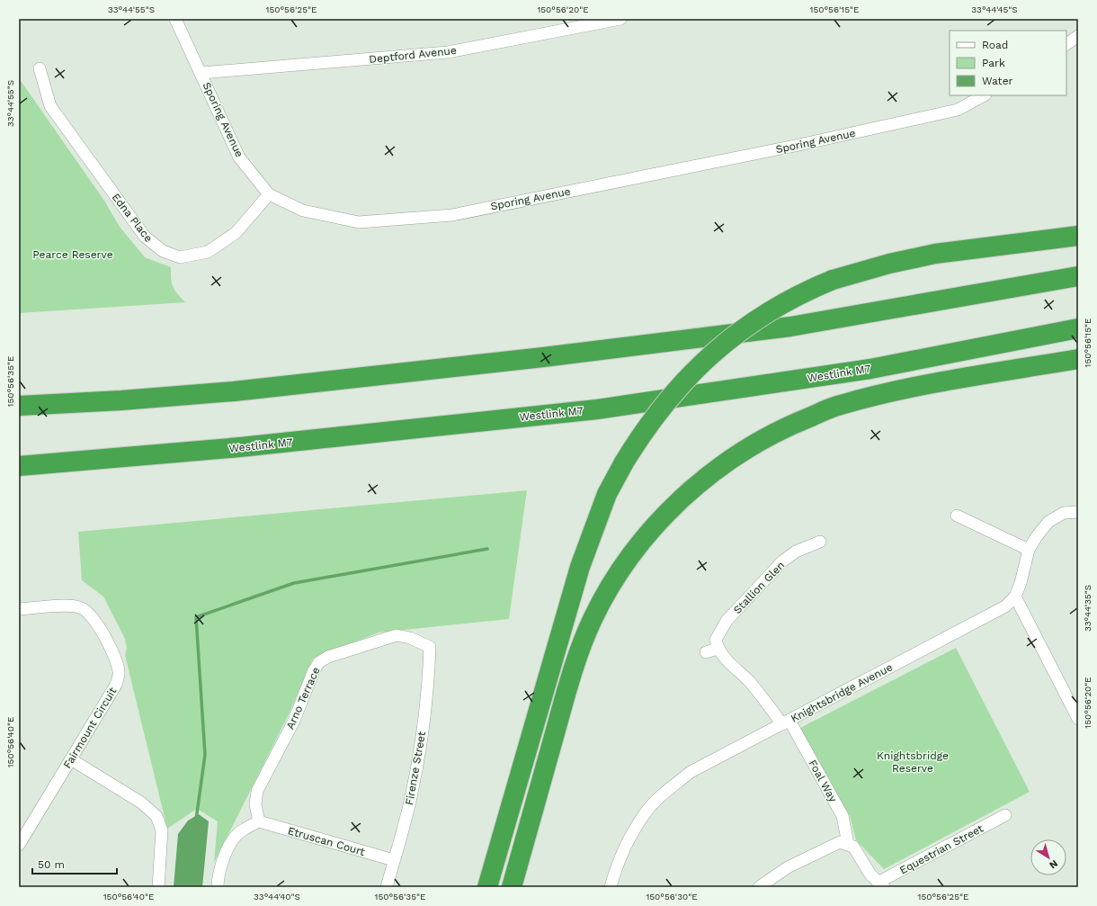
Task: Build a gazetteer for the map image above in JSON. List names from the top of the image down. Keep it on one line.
{"streets":{"highway":["Westlink M7"],"street":["Deptford Avenue","Sporing Avenue","Edna Place","Stallion Glen","Knightsbridge Avenue","Arno Terrace","Fairmount Circuit","Firenze Street","Foal Way","Etruscan Court","Equestrian Street"]},"crossings":[["Deptford Avenue","Sporing Avenue"],["Sporing Avenue","Edna Place"],["Knightsbridge Avenue","Foal Way"],["Arno Terrace","Firenze Street"],["Arno Terrace","Etruscan Court"],["Firenze Street","Etruscan Court"],["Foal Way","Equestrian Street"]],"parks":["Pearce Reserve","Knightsbridge Reserve"],"legend":["Road","Park","Water"],"scale_bar":"50 m","north":"bottom right","coordinates":["33°44'55\"S","150°56'25\"E","150°56'20\"E","150°56'15\"E","33°44'45\"S","150°56'35\"E","33°44'35\"S","150°56'40\"E","33°44'40\"S","150°56'30\"E"]}
